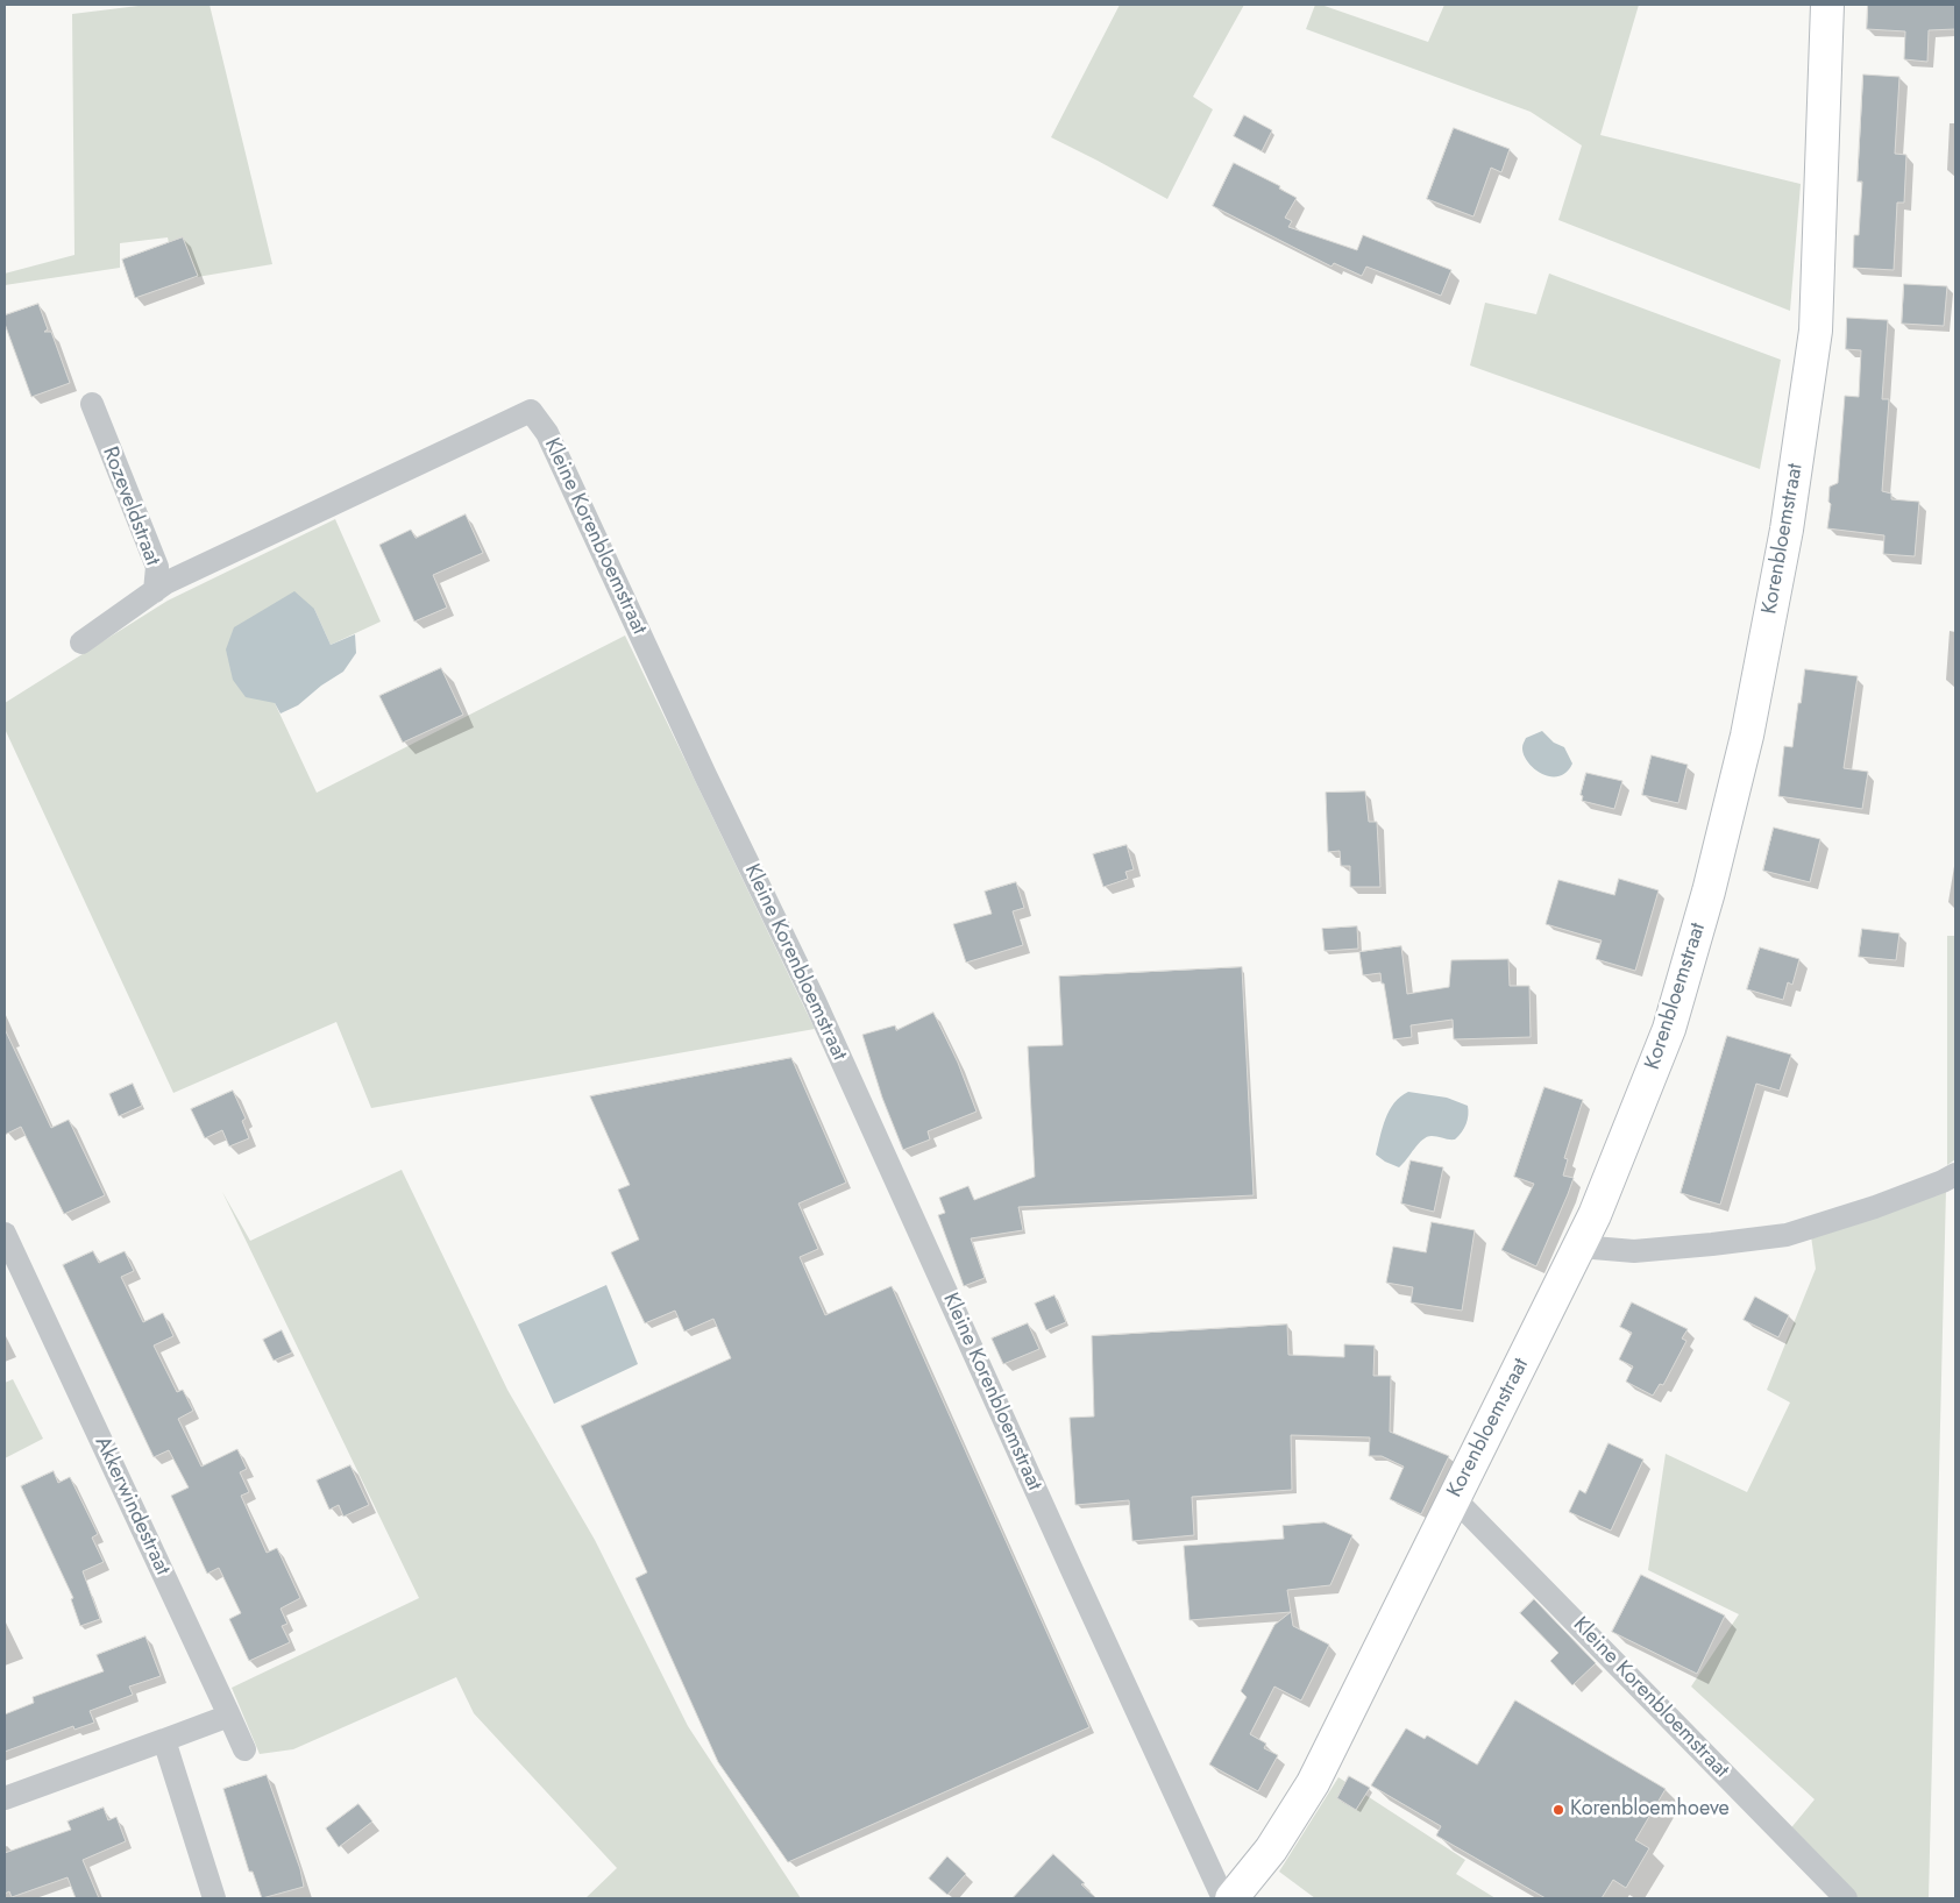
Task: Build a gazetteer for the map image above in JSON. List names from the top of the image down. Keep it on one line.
{"streets":{"street":["Rozeveldstraat","Kleine Korenbloemstraat","Korenbloemstraat","Akkerwindestraat"]},"crossings":[["Rozeveldstraat","Kleine Korenbloemstraat"],["Kleine Korenbloemstraat","Korenbloemstraat"]],"places":["Korenbloemhoeve"]}
